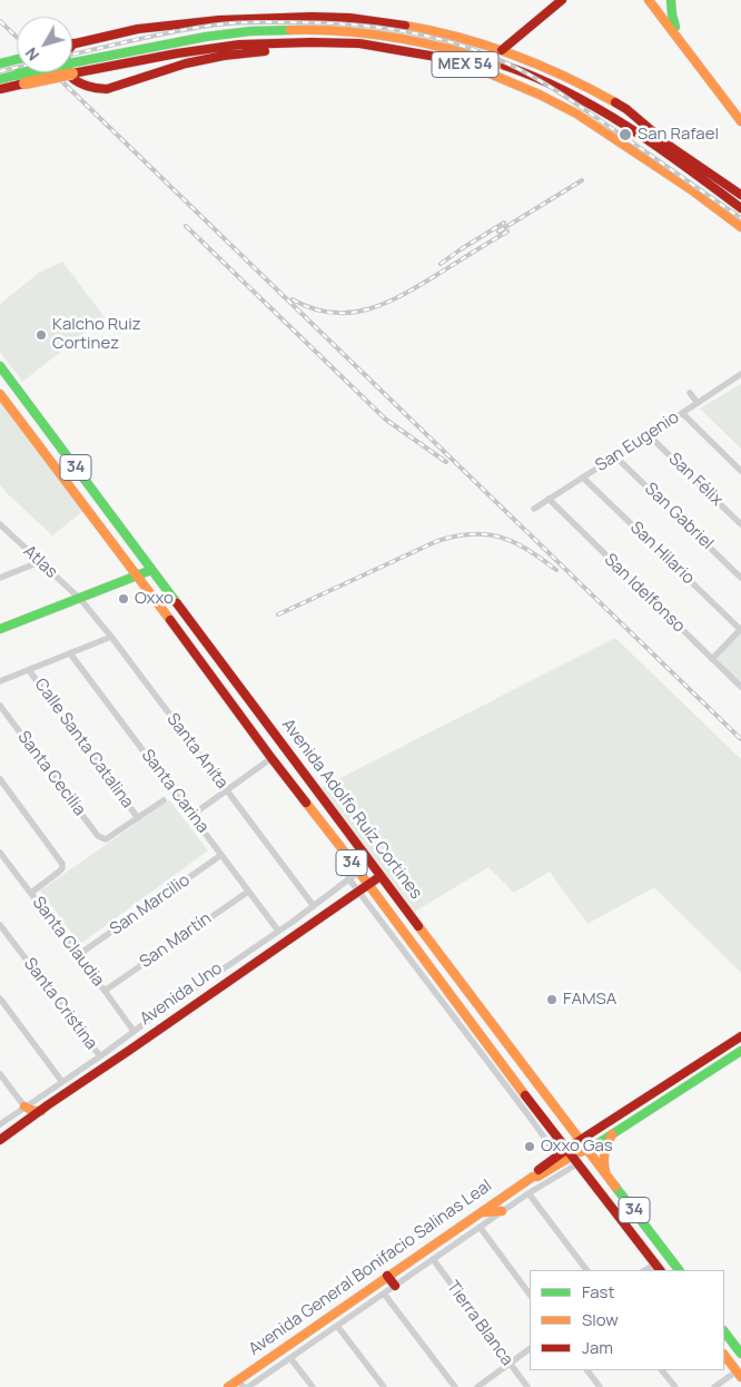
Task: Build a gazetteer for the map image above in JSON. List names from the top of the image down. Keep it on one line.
{"streets":{"main road":["MEX 54","34","Avenida Adolfo Ruíz Cortines","Avenida Uno","Avenida General Bonifacio Salinas Leal"],"street":["San Eugenio","San Félix","San Gabriel","San Hilario","Atlas","San Idelfonso","Calle Santa Catalina","Santa Anita","Santa Cecilia","Santa Carina","San Marcilio","San Martín","Santa Claudia","Santa Cristina","Tierra Blanca"]},"crossings":[["San Eugenio","San Félix"],["San Eugenio","San Gabriel"],["San Eugenio","San Hilario"],["San Eugenio","San Idelfonso"],["Atlas","Santa Anita"],["Calle Santa Catalina","Santa Cecilia"],["Santa Anita","Avenida Uno"],["Santa Carina","San Marcilio"],["Santa Carina","San Martín"],["Santa Carina","Avenida Uno"],["Avenida Adolfo Ruíz Cortines","Avenida Uno"],["Avenida Adolfo Ruíz Cortines","Avenida General Bonifacio Salinas Leal"],["San Marcilio","Santa Claudia"],["San Martín","Santa Claudia"],["Santa Claudia","Avenida Uno"],["Avenida Uno","Santa Cristina"]],"places":["San Rafael","Kalcho Ruiz Cortinez","Oxxo","FAMSA","Oxxo Gas"],"legend":["Fast","Slow","Jam"],"north":"bottom left"}
